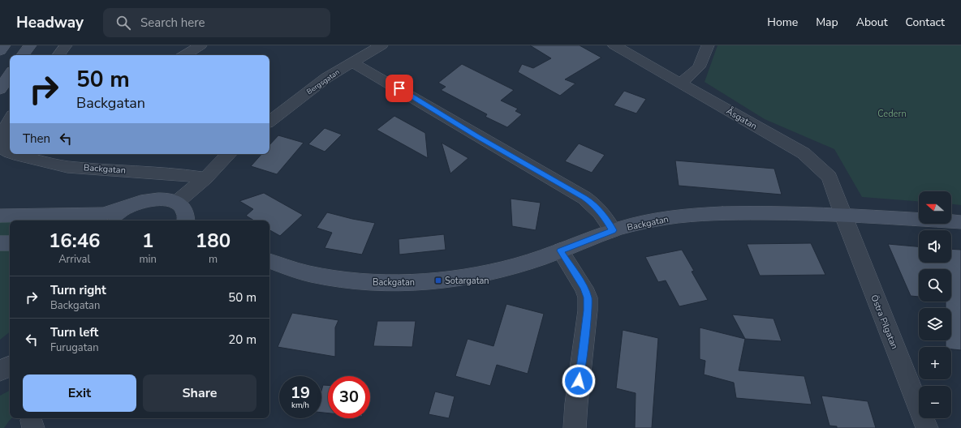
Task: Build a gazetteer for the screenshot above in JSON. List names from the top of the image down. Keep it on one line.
{"streets":{"street":["Bergsgatan","Åsgatan","Backgatan","Östra Pilgatan"]},"crossings":[["Åsgatan","Backgatan"],["Åsgatan","Östra Pilgatan"],["Backgatan","Östra Pilgatan"]],"parks":["Cedern"],"places":{"transit":["Sotargatan"]},"north":"left","page":{"header":"Headway","search":"Search here","nav":["Home","Map","About","Contact"],"turn":["50 m","Backgatan"],"then":"Then","map_buttons":["+","−"],"eta":["16:46","Arrival","1","min","180","m"],"list":[{"name":"Turn right","note":"Backgatan","value":"50 m"},{"name":"Turn left","note":"Furugatan","value":"20 m"}],"buttons":["Exit","Share"],"speed":"19 km/h","limit":"30"}}
